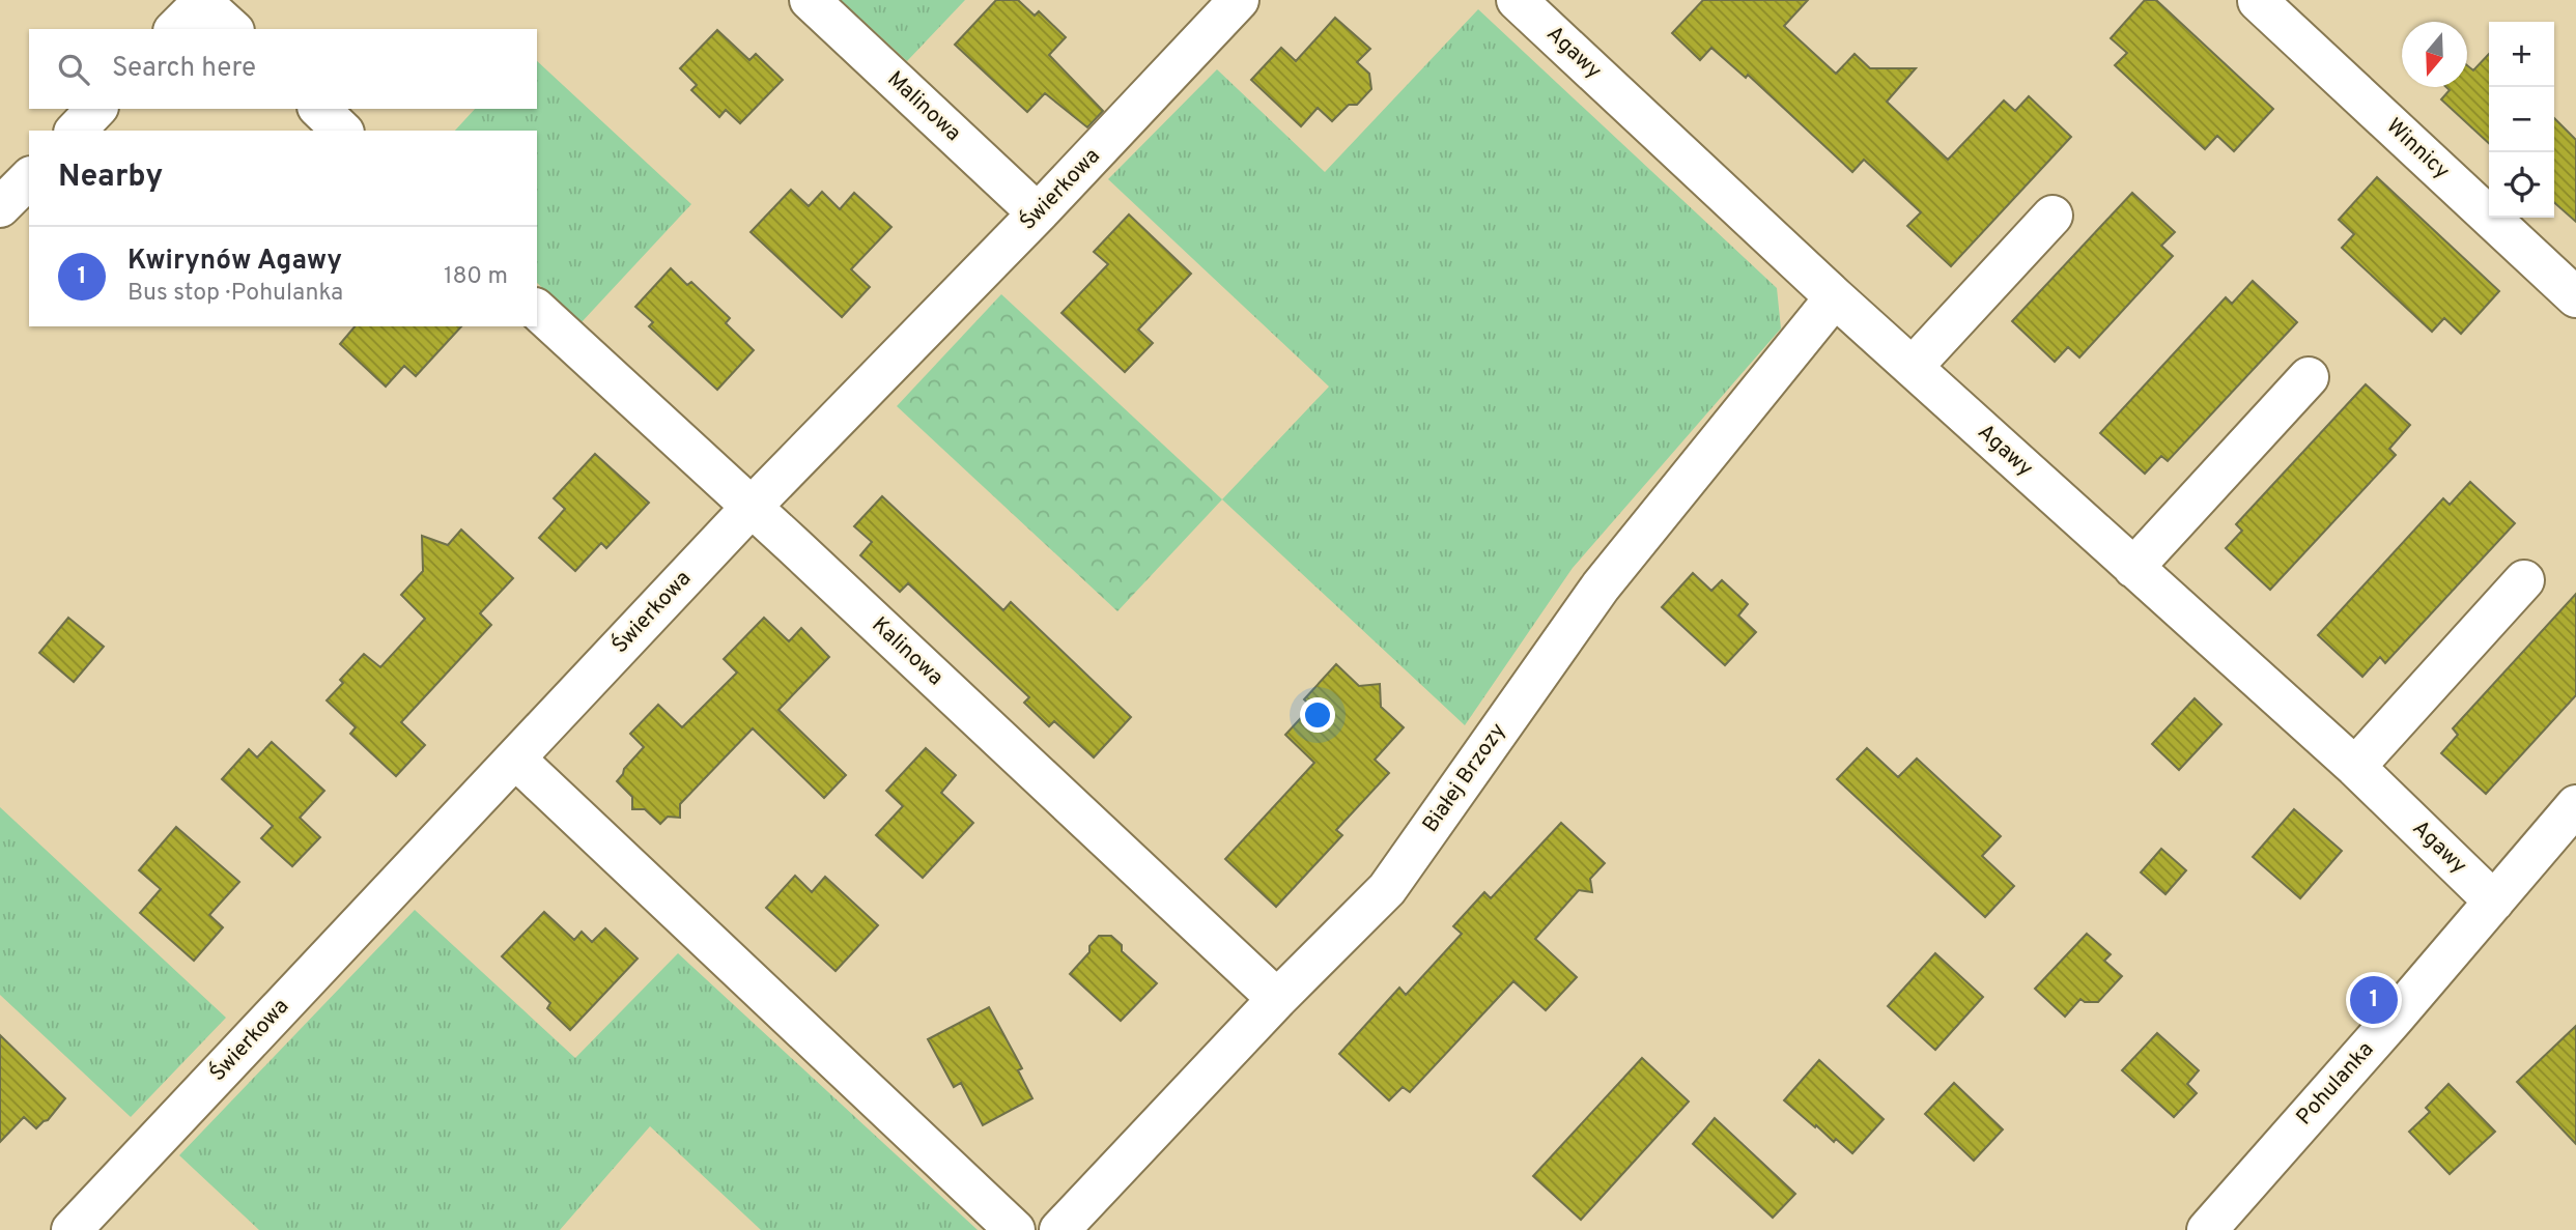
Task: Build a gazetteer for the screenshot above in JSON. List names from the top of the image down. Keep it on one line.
{"streets":{"street":["Agawy","Malinowa","Winnicy","Świerkowa","Kalinowa","Białej Brzozy","Pohulanka"]},"crossings":[["Agawy","Białej Brzozy"],["Agawy","Pohulanka"],["Malinowa","Świerkowa"],["Świerkowa","Kalinowa"],["Kalinowa","Białej Brzozy"]],"north":"bottom","page":{"map_buttons":["+","−"],"search":"Search here","heading":"Nearby","list":[{"mark":"1","name":"Kwirynów Agawy","note":"Bus stop · Pohulanka","value":"180 m"}],"pins":"1"}}
